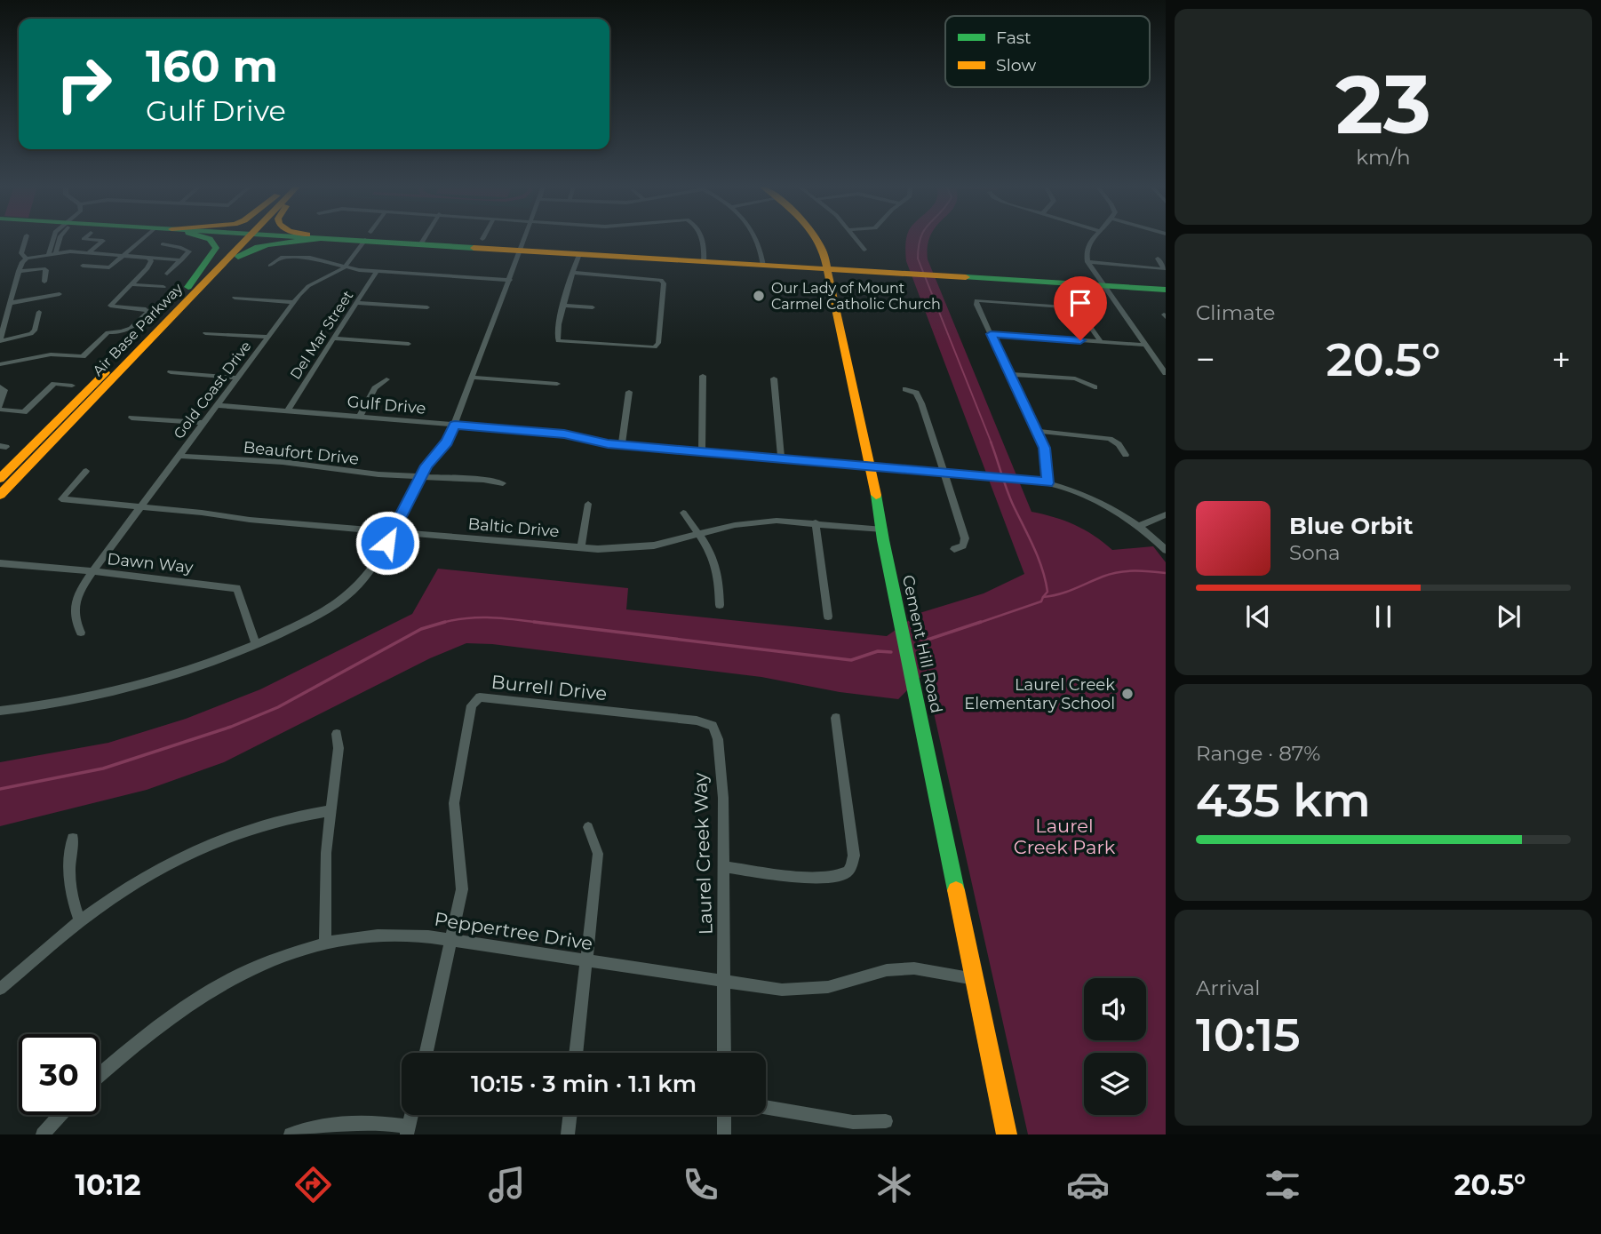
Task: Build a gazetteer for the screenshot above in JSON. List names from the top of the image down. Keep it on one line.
{"streets":{"main road":["Air Base Parkway","Cement Hill Road"],"street":["Del Mar Street","Gold Coast Drive","Gulf Drive","Beaufort Drive","Baltic Drive","Dawn Way","Burrell Drive","Laurel Creek Way","Peppertree Drive"]},"crossings":[["Del Mar Street","Gulf Drive"],["Gold Coast Drive","Gulf Drive"],["Gold Coast Drive","Beaufort Drive"],["Gold Coast Drive","Baltic Drive"],["Gold Coast Drive","Dawn Way"],["Gulf Drive","Cement Hill Road"],["Baltic Drive","Cement Hill Road"],["Cement Hill Road","Peppertree Drive"],["Burrell Drive","Laurel Creek Way"],["Burrell Drive","Peppertree Drive"],["Laurel Creek Way","Peppertree Drive"]],"parks":["Laurel Creek Park"],"places":["Our Lady of Mount Carmel Catholic Church","Laurel Creek Elementary School"],"legend":["Fast","Slow"],"page":{"tile":[["23","km/h"],"Climate",["Range · 87%","435 km"],["Arrival","10:15"]],"turn":["160 m","Gulf Drive"],"heat":["−","20.5°","+"],"song":["Blue Orbit","Sona"],"limit":"30","trip":"10:15 · 3 min · 1.1 km","tabs":["10:12","20.5°"]}}
